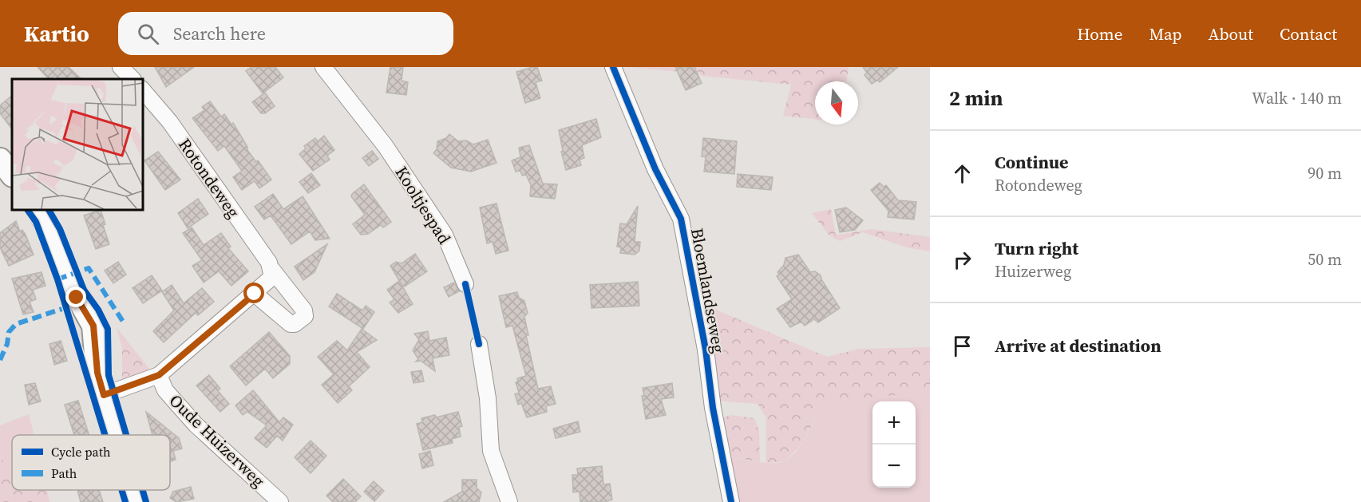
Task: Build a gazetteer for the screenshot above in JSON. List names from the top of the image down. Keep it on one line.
{"streets":{"street":["Rotondeweg","Kooltjespad","Bloemlandseweg","Oude Huizerweg"]},"legend":["Cycle path","Path"],"north":"bottom","page":{"header":"Kartio","search":"Search here","nav":["Home","Map","About","Contact"],"heading":["2 min","Walk · 140 m"],"list":[["Continue","Rotondeweg","90 m"],["Turn right","Huizerweg","50 m"],"Arrive at destination"],"map_buttons":["+","−"]}}
